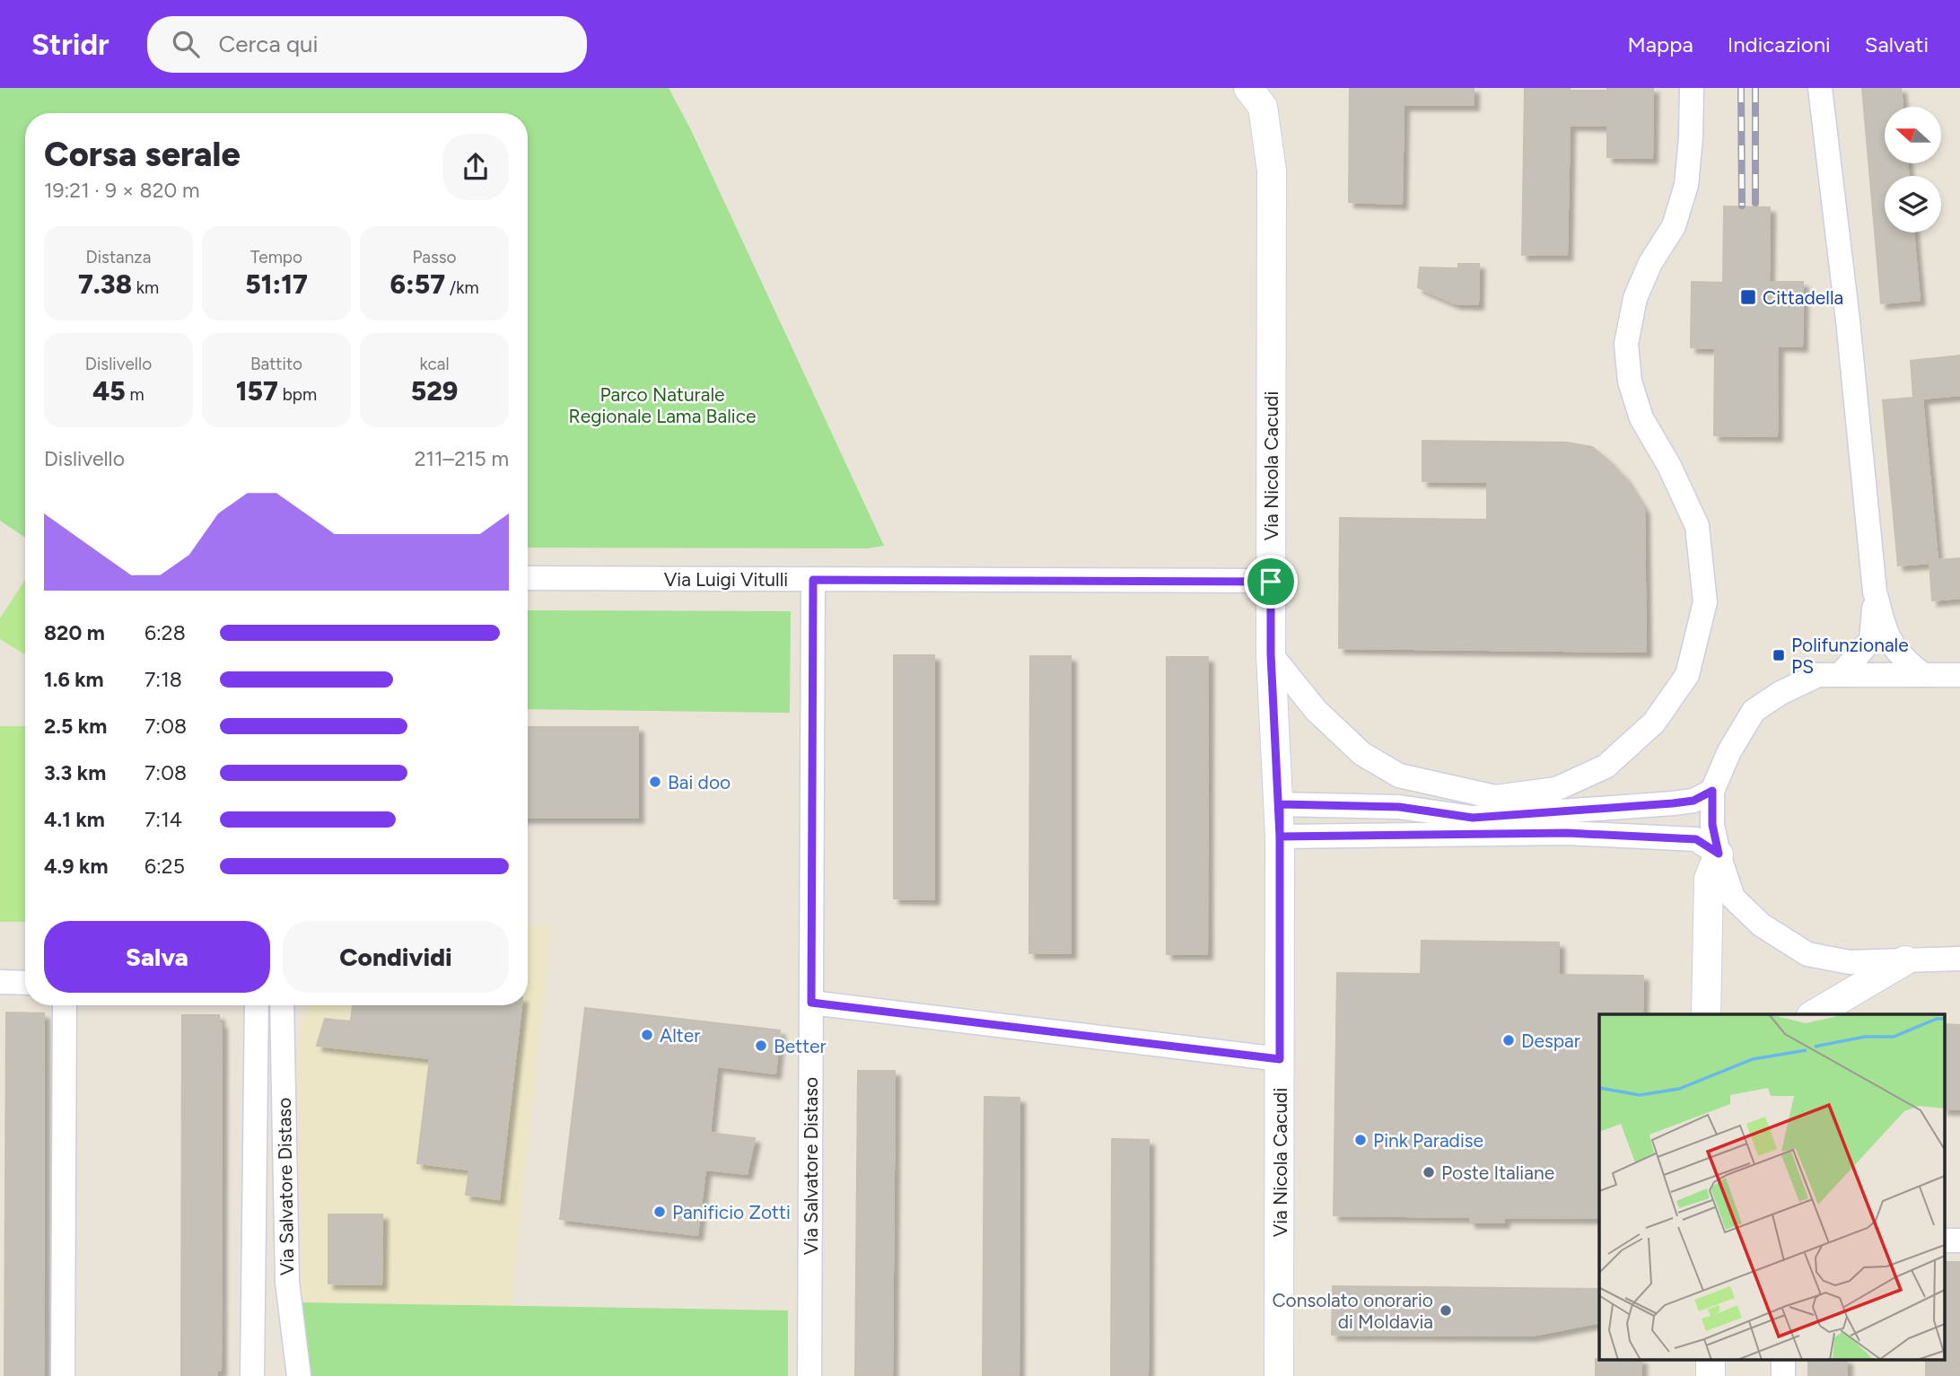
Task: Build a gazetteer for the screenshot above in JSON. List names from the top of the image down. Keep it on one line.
{"streets":{"street":["Via Nicola Cacudi","Via Luigi Vitulli","Via Salvatore Distaso"]},"crossings":[["Via Nicola Cacudi","Via Luigi Vitulli"],["Via Luigi Vitulli","Via Salvatore Distaso"]],"parks":["Parco Naturale Regionale Lama Balice"],"places":{"transit":["Cittadella","Polifunzionale PS"],"other":["Bai doo","Alter","Despar","Better","Pink Paradise","Poste Italiane","Panificio Zotti","Consolato onorario di Moldavia"]},"north":"left","page":{"header":"Stridr","search":"Cerca qui","nav":["Mappa","Indicazioni","Salvati"],"heading":["Corsa serale","19:21 · 9 × 820 m"],"stats":[["Distanza","7.38 km"],["Tempo","51:17"],["Passo","6:57 /km"],["Dislivello","45 m"],["Battito","157 bpm"],["kcal","529"]],"chart":["Dislivello","211–215 m"],"list":[{"name":"820 m","note":"6:28"},{"name":"1.6 km","note":"7:18"},{"name":"2.5 km","note":"7:08"},{"name":"3.3 km","note":"7:08"},{"name":"4.1 km","note":"7:14"},{"name":"4.9 km","note":"6:25"}],"buttons":["Salva","Condividi"]}}
